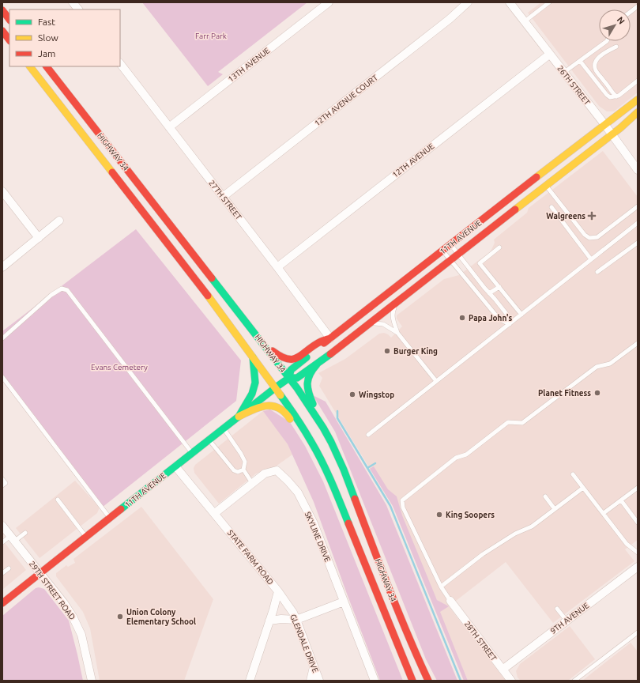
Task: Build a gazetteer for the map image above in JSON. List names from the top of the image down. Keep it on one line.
{"streets":{"main road":["HIGHWAY 34","11TH AVENUE"],"street":["13TH AVENUE","26TH STREET","12TH AVENUE COURT","12TH AVENUE","27TH STREET","SKYLINE DRIVE","STATE FARM ROAD","29TH STREET ROAD","9TH AVENUE","28TH STREET","GLENDALE DRIVE"]},"crossings":[["13TH AVENUE","27TH STREET"],["26TH STREET","12TH AVENUE"],["26TH STREET","11TH AVENUE"],["12TH AVENUE COURT","27TH STREET"],["HIGHWAY 34","11TH AVENUE"],["12TH AVENUE","27TH STREET"],["27TH STREET","11TH AVENUE"],["11TH AVENUE","STATE FARM ROAD"],["11TH AVENUE","29TH STREET ROAD"],["SKYLINE DRIVE","STATE FARM ROAD"],["STATE FARM ROAD","GLENDALE DRIVE"],["9TH AVENUE","28TH STREET"]],"parks":["Farr Park","Evans Cemetery"],"places":{"health":["Walgreens"],"other":["Papa John's","Burger King","Planet Fitness","Wingstop","King Soopers","Union Colony Elementary School"]},"legend":["Fast","Slow","Jam"],"north":"top right"}
